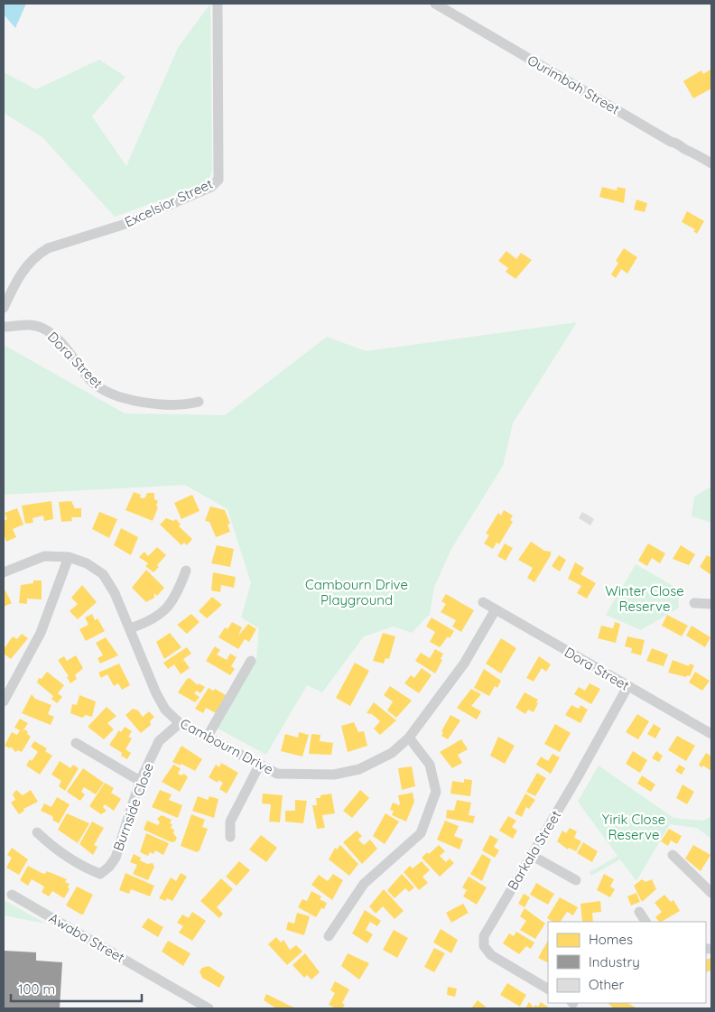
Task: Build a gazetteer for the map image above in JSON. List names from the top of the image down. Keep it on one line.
{"streets":{"street":["Ourimbah Street","Excelsior Street","Dora Street","Cambourn Drive","Burnside Close","Barkala Street","Awaba Street"]},"crossings":[["Dora Street","Cambourn Drive"],["Dora Street","Barkala Street"],["Cambourn Drive","Burnside Close"]],"parks":["Cambourn Drive Playground","Winter Close Reserve","Yirik Close Reserve"],"legend":["Homes","Industry","Other"],"scale_bar":"100 m"}
